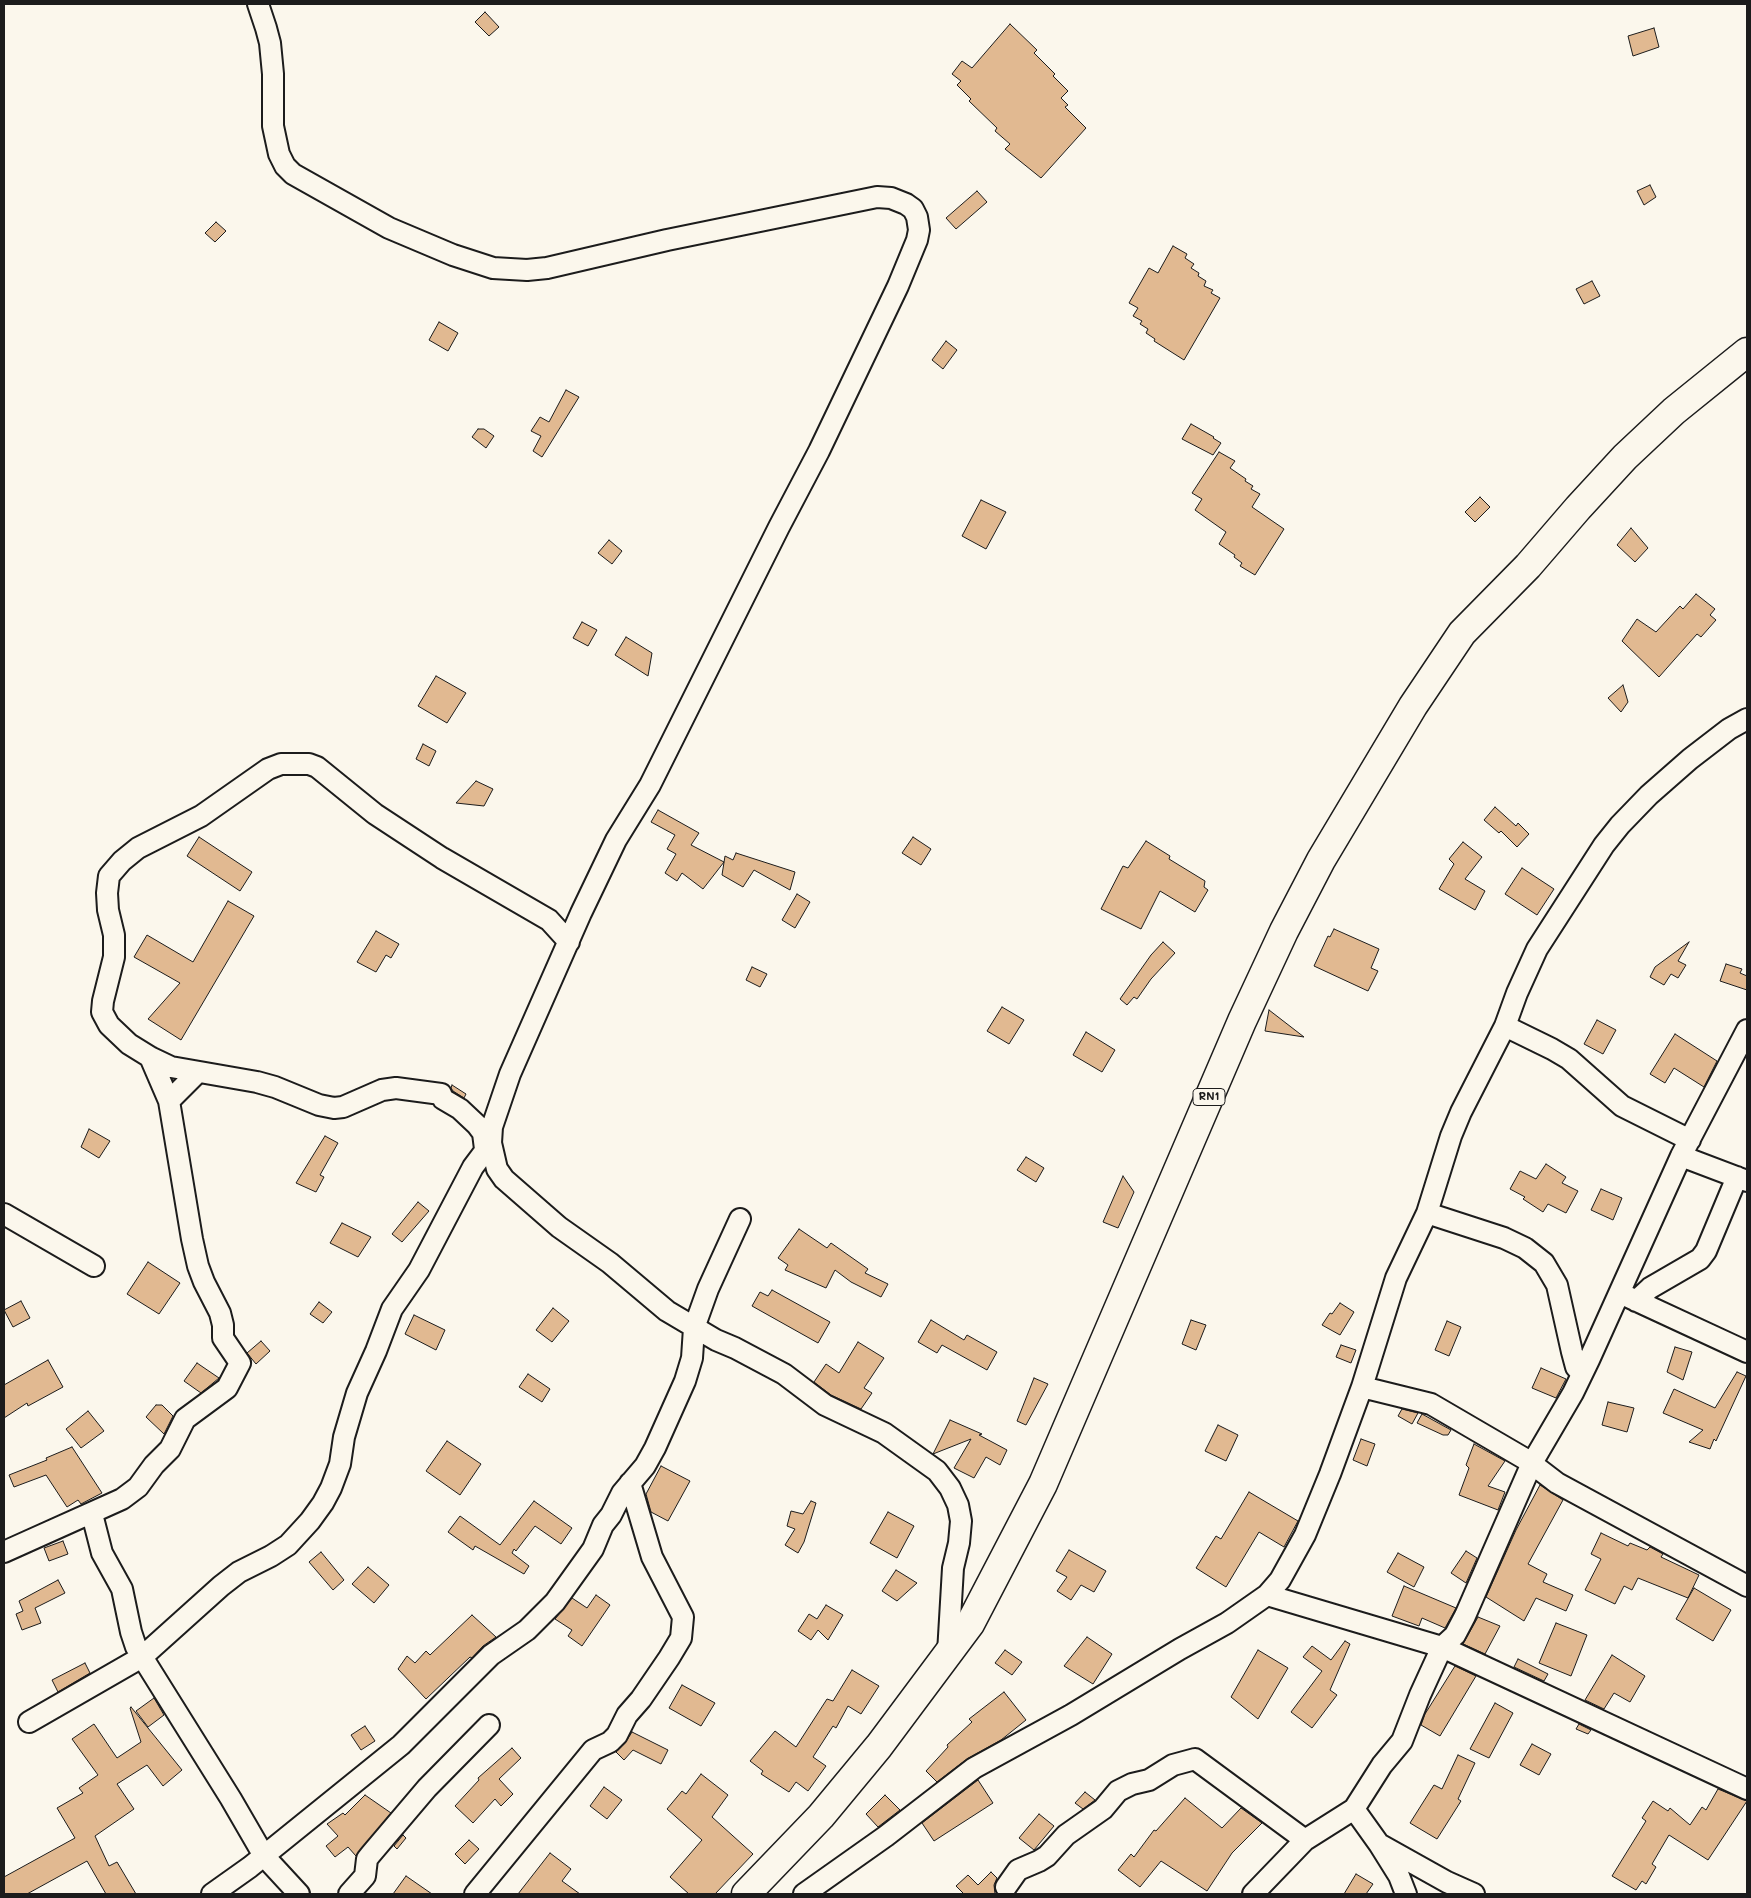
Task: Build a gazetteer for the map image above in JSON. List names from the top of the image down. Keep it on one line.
{"streets":{"highway":["RN1"]}}
